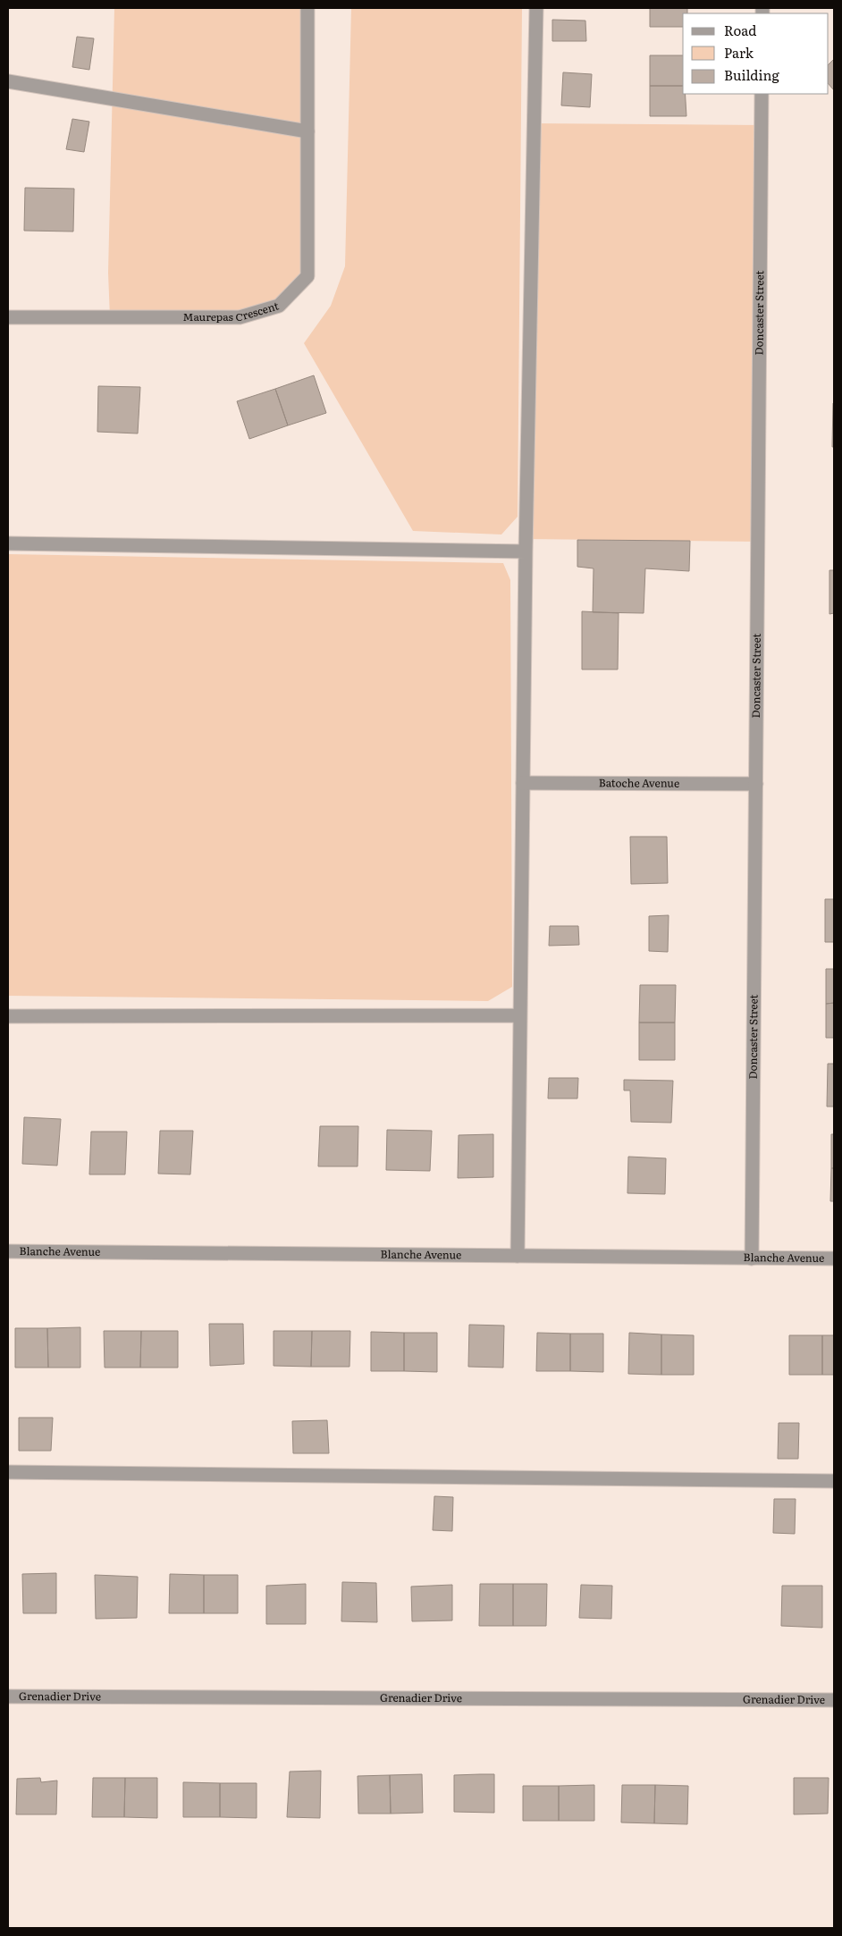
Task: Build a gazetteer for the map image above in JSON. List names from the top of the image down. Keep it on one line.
{"streets":{"street":["Maurepas Crescent","Doncaster Street","Batoche Avenue","Blanche Avenue","Grenadier Drive"]},"crossings":[["Doncaster Street","Batoche Avenue"],["Doncaster Street","Blanche Avenue"]],"legend":["Road","Park","Building"]}
